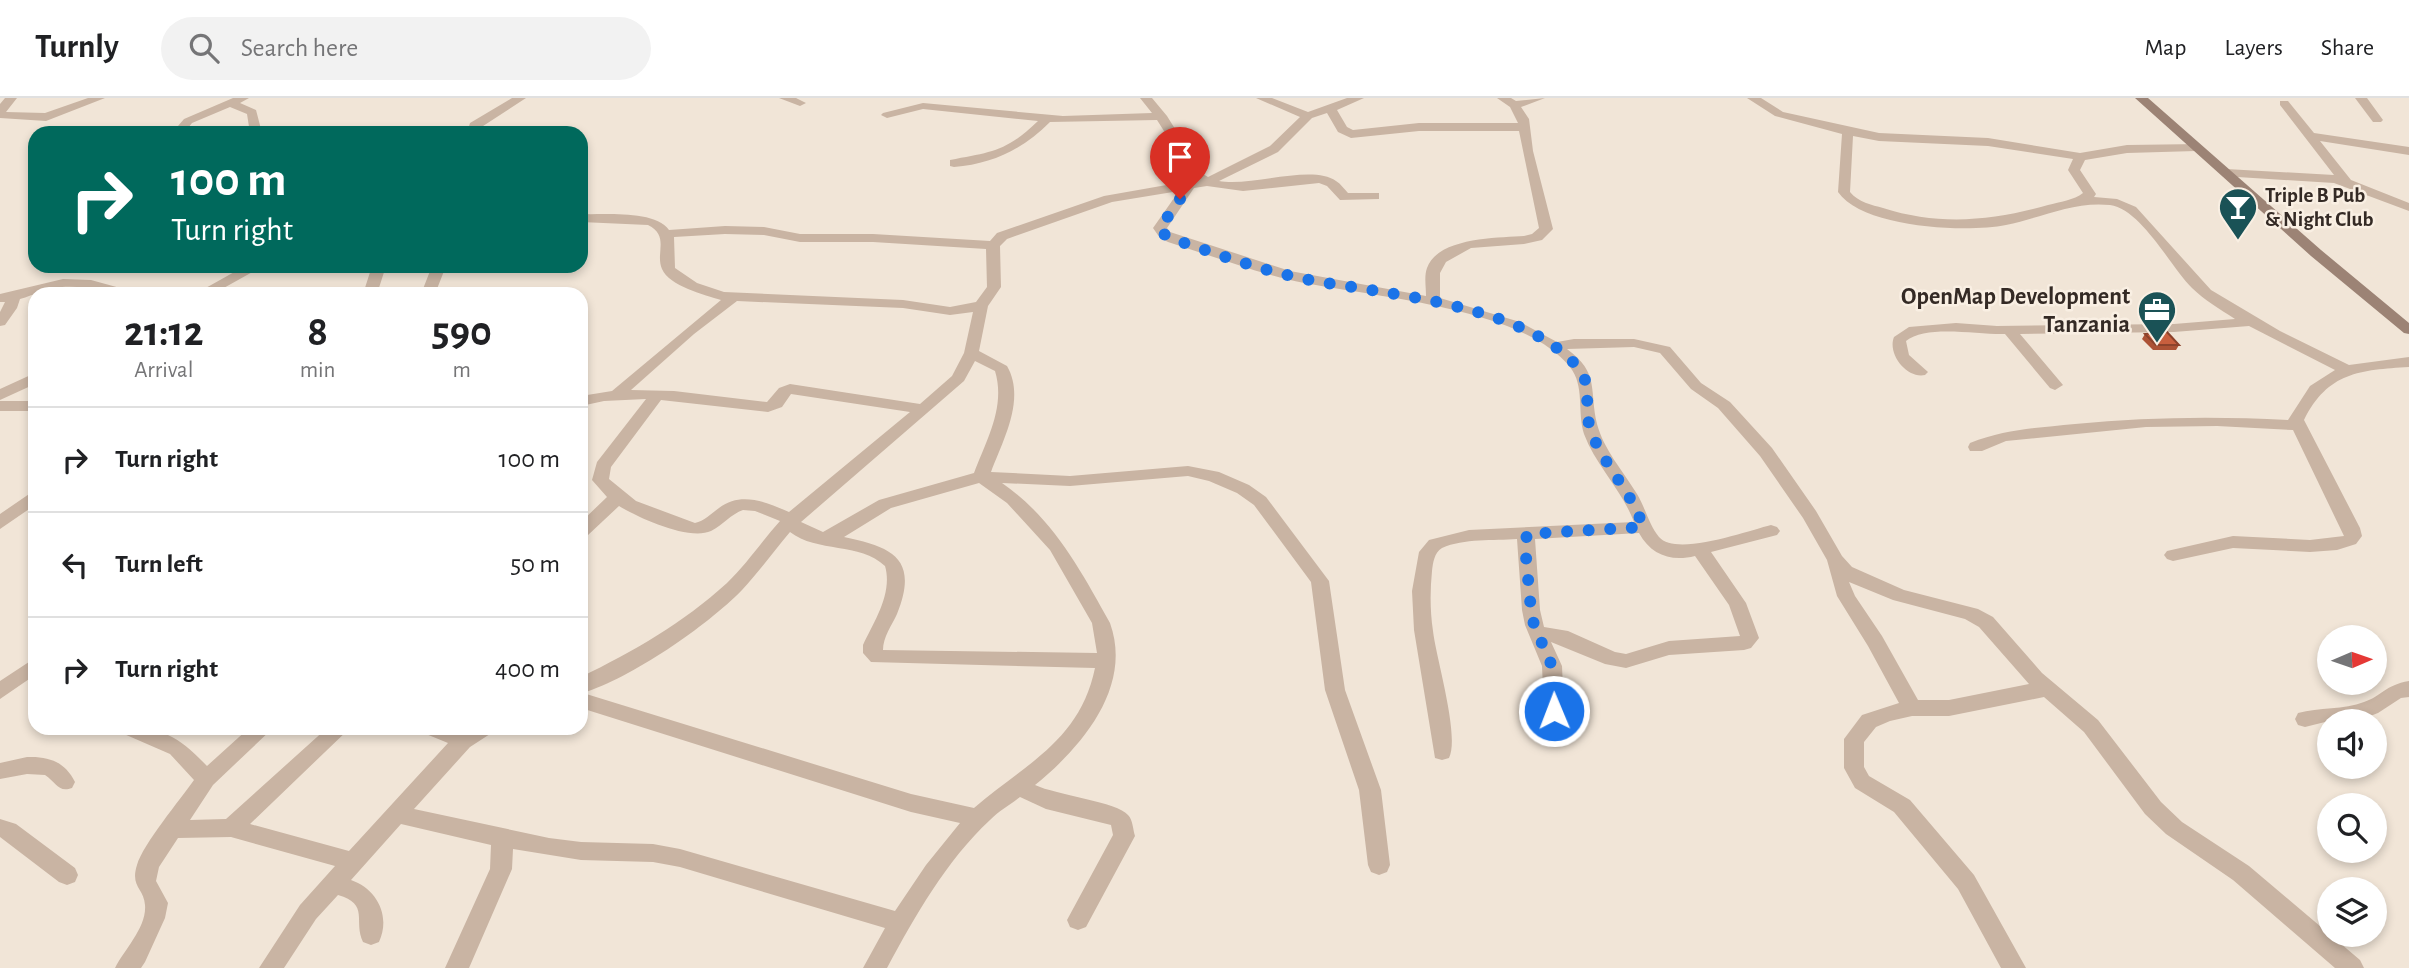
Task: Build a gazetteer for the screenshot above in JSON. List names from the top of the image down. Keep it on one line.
{"places":{"bar":["Triple B Pub & Night Club"],"office":["OpenMap Development Tanzania"]},"north":"right","page":{"header":"Turnly","search":"Search here","nav":["Map","Layers","Share"],"turn":["100 m","Turn right"],"eta":["21:12","Arrival","8","min","590","m"],"list":[{"name":"Turn right","value":"100 m"},{"name":"Turn left","value":"50 m"},{"name":"Turn right","value":"400 m"}]}}
